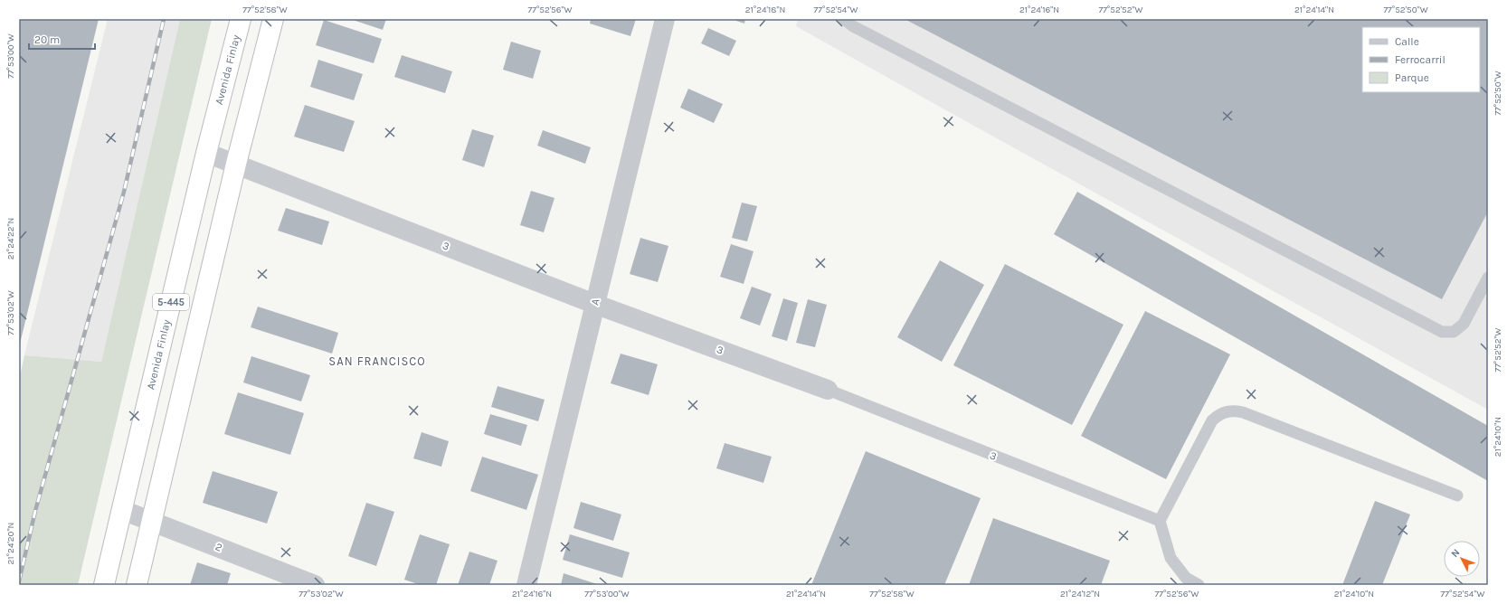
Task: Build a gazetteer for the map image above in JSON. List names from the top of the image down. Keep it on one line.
{"streets":{"highway":["Avenida Finlay","5-445"],"street":["3","A","2"]},"crossings":[["Avenida Finlay","3"],["Avenida Finlay","2"],["3","5-445"],["3","A"],["5-445","2"]],"districts":["SAN FRANCISCO"],"legend":["Calle","Ferrocarril","Parque"],"scale_bar":"20 m","north":"top left","coordinates":["77°52'58\"W","77°52'56\"W","21°24'18\"N","77°52'54\"W","21°24'16\"N","77°52'52\"W","21°24'14\"N","77°52'50\"W","77°53'00\"W","21°24'22\"N","77°53'02\"W","21°24'10\"N","21°24'20\"N","21°24'12\"N"]}
